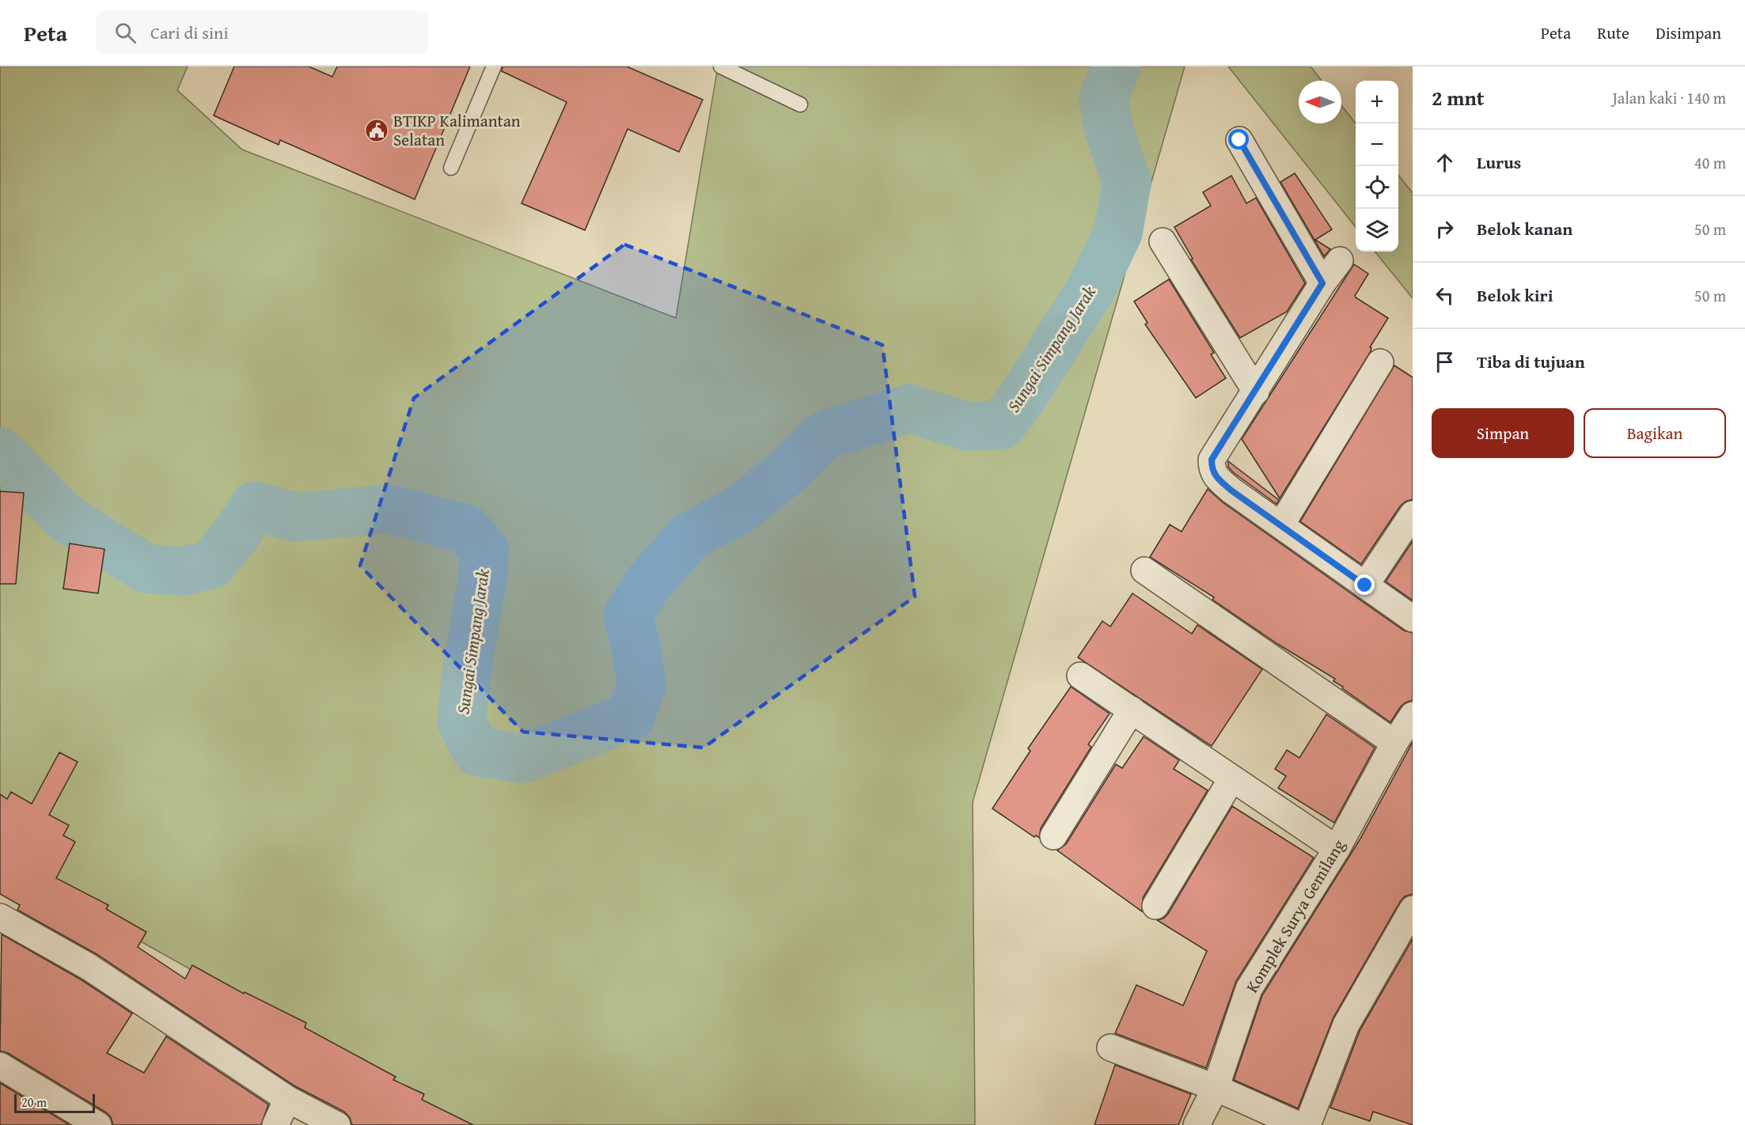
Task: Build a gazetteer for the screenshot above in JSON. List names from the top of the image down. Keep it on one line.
{"streets":{"street":["Komplek Surya Gemilang"]},"water":["Sungai Simpang Jarak"],"places":{"public building":["BTIKP Kalimantan Selatan"]},"scale_bar":"20 m","north":"left","page":{"header":"Peta","search":"Cari di sini","nav":["Peta","Rute","Disimpan"],"heading":["2 mnt","Jalan kaki · 140 m"],"map_buttons":["+","−"],"list":[["Lurus","40 m"],["Belok kanan","50 m"],["Belok kiri","50 m"],"Tiba di tujuan"],"buttons":["Simpan","Bagikan"],"scale":"20 m"}}
